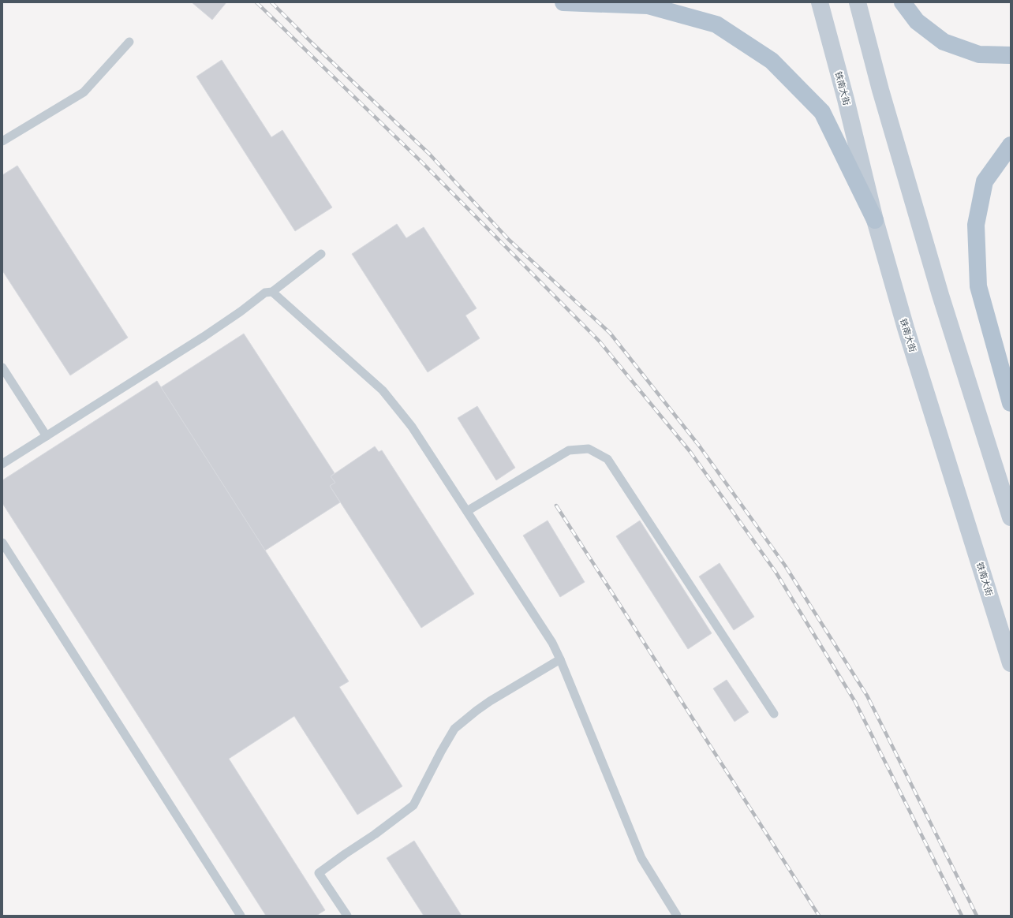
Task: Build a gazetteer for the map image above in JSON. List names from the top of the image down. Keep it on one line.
{"streets":{"main road":["铁南大街"]}}
